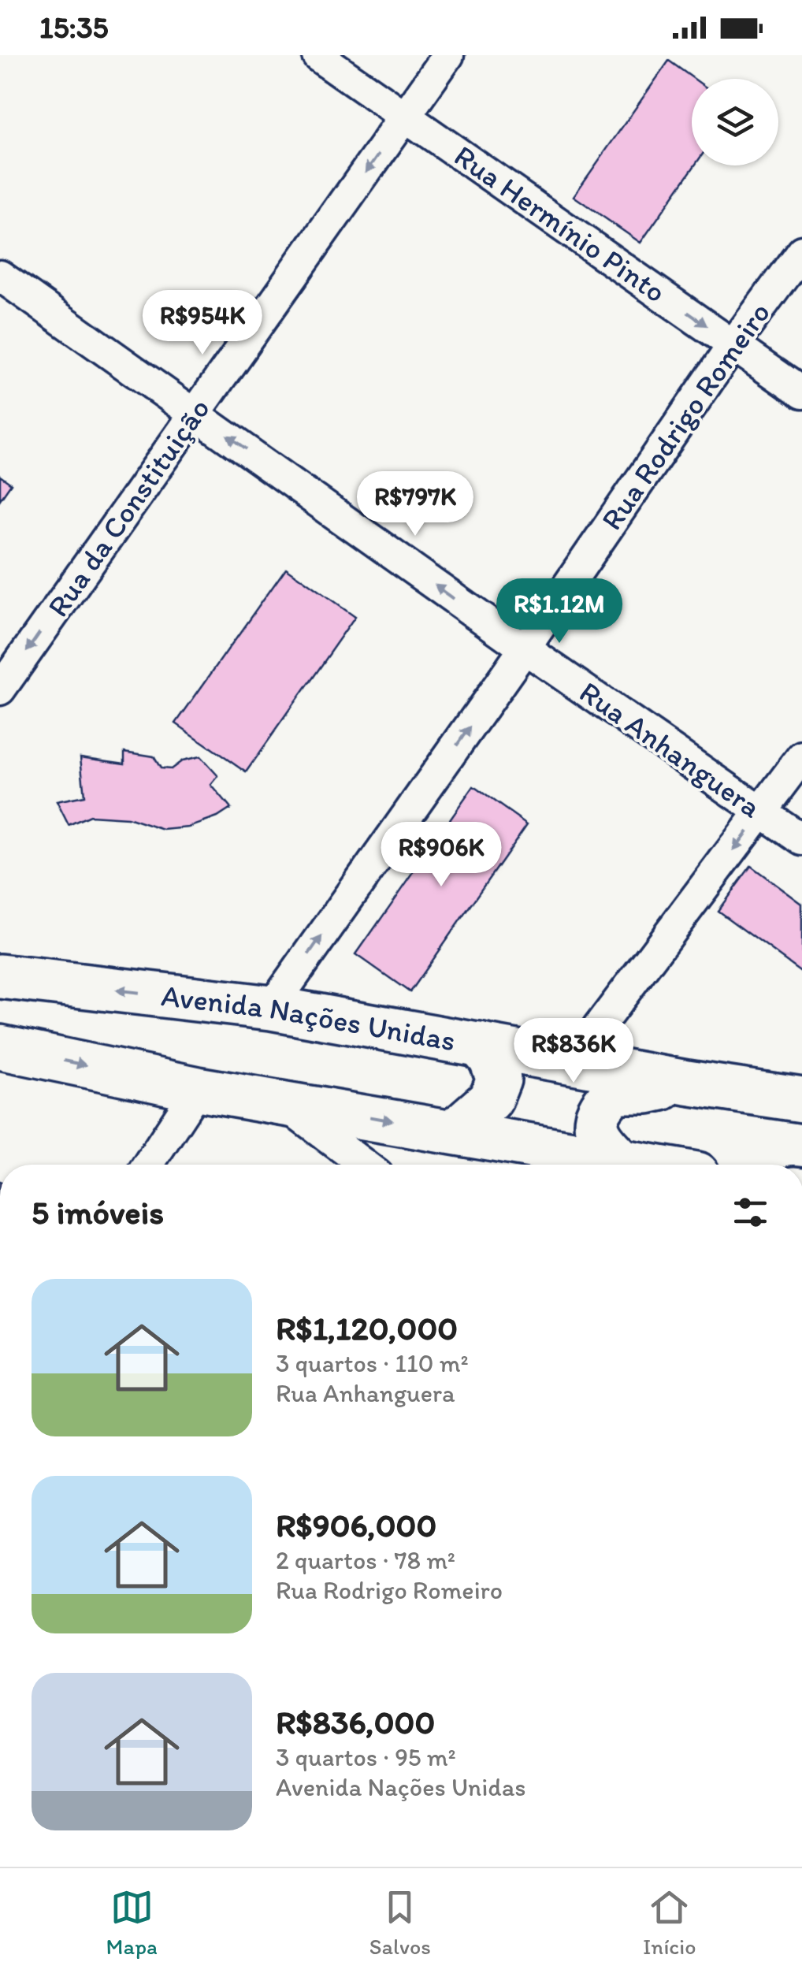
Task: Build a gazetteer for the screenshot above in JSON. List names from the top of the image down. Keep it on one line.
{"streets":{"main road":["Avenida Nações Unidas"],"street":["Rua Hermínio Pinto","Rua Rodrigo Romeiro","Rua da Constituição","Rua Anhanguera"]},"crossings":[["Rua Hermínio Pinto","Rua Rodrigo Romeiro"],["Rua Hermínio Pinto","Rua da Constituição"],["Rua Rodrigo Romeiro","Rua Anhanguera"],["Rua Rodrigo Romeiro","Avenida Nações Unidas"],["Rua da Constituição","Rua Anhanguera"]],"one_way":["Rua Hermínio Pinto","Rua Rodrigo Romeiro","Rua da Constituição","Rua Anhanguera"],"page":{"status":"15:35","price":["R$954K","R$797K","R$1.12M","R$906K","R$836K"],"heading":"5 imóveis","list":[{"name":"R$1,120,000","note":"3 quartos · 110 m² · Rua Anhanguera"},{"name":"R$906,000","note":"2 quartos · 78 m² · Rua Rodrigo Romeiro"},{"name":"R$836,000","note":"3 quartos · 95 m² · Avenida Nações Unidas"}],"tabs":["Mapa","Salvos","Início"]}}
